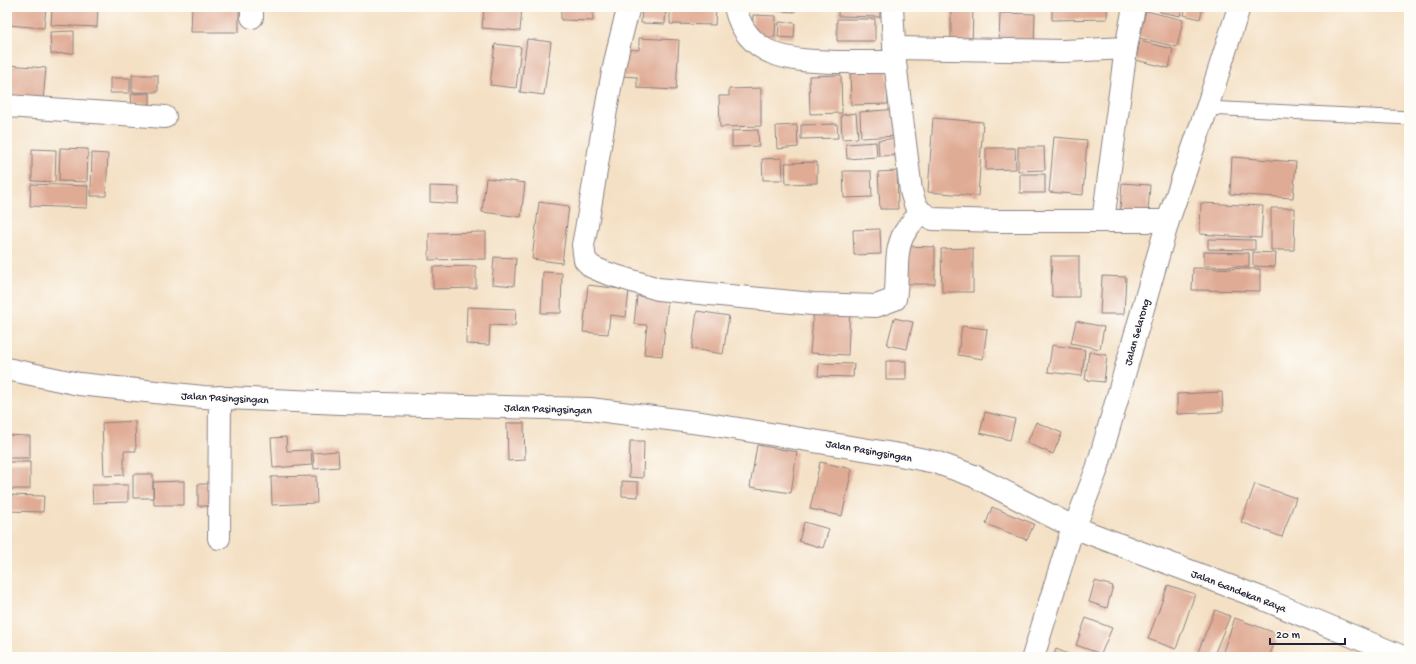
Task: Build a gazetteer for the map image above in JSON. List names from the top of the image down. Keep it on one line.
{"streets":{"street":["Jalan Selarong","Jalan Pasingsingan","Jalan Gandekan Raya"]},"crossings":[["Jalan Selarong","Jalan Pasingsingan"],["Jalan Selarong","Jalan Gandekan Raya"],["Jalan Pasingsingan","Jalan Gandekan Raya"]],"scale_bar":"20 m"}
